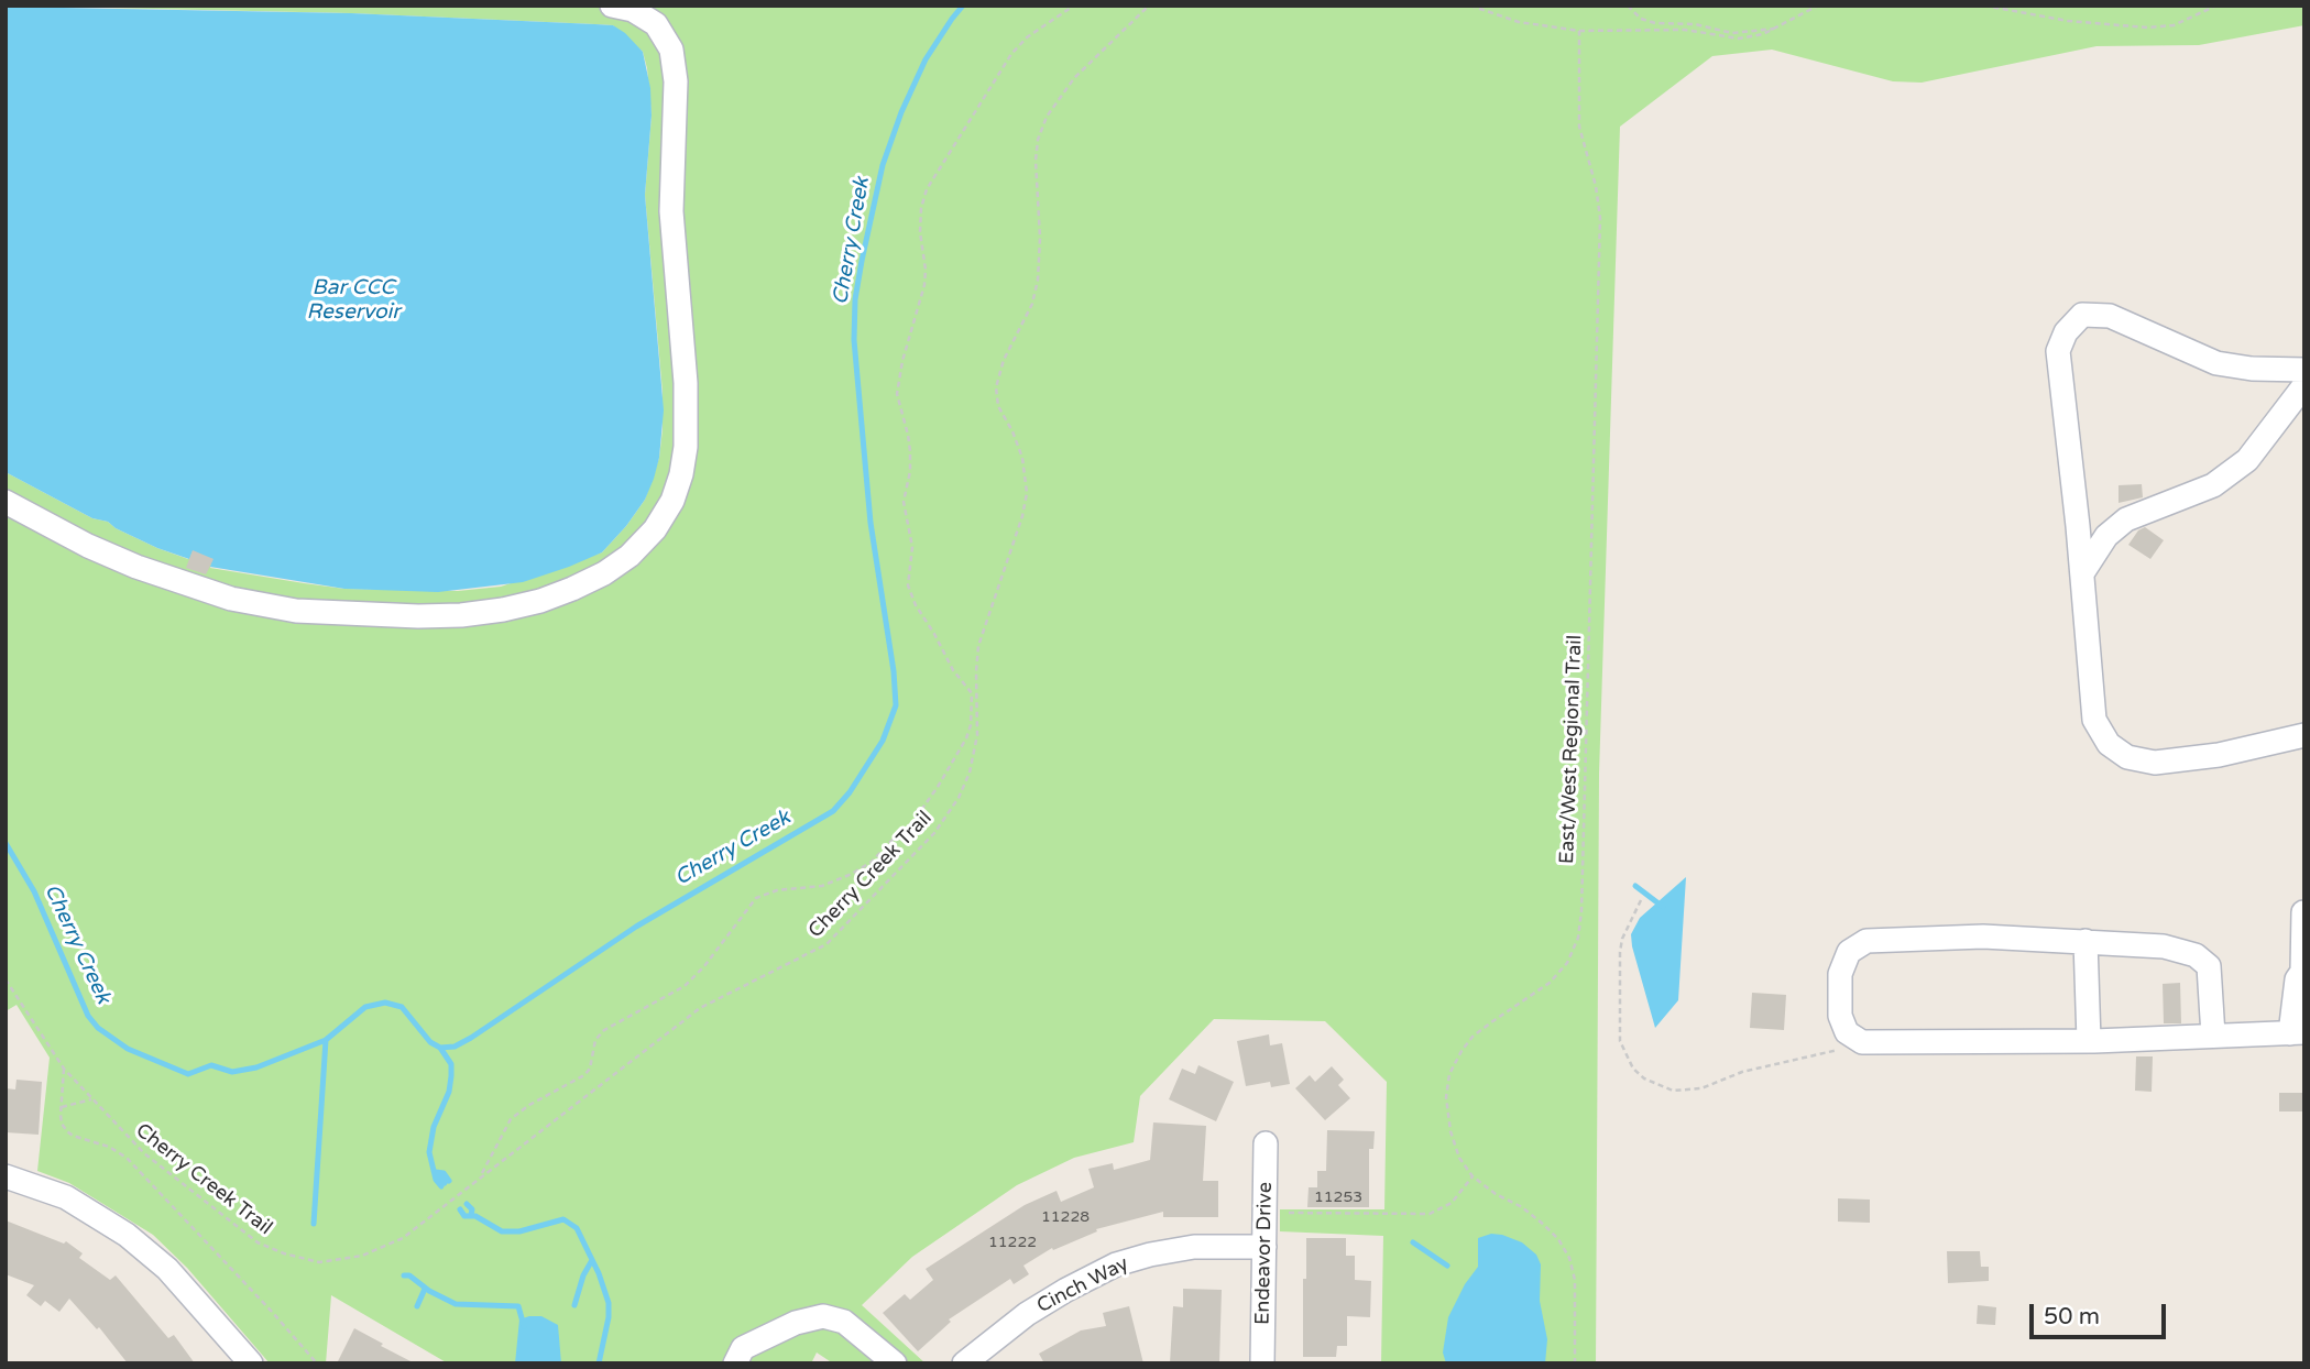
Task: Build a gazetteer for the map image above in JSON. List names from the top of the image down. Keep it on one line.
{"streets":{"street":["Endeavor Drive","Cinch Way"],"path":["East/West Regional Trail","Cherry Creek Trail"]},"crossings":[["Endeavor Drive","Cinch Way"]],"water":["Cherry Creek","Bar CCC Reservoir"],"house_numbers":["11253","11228","11222"],"scale_bar":"50 m"}
